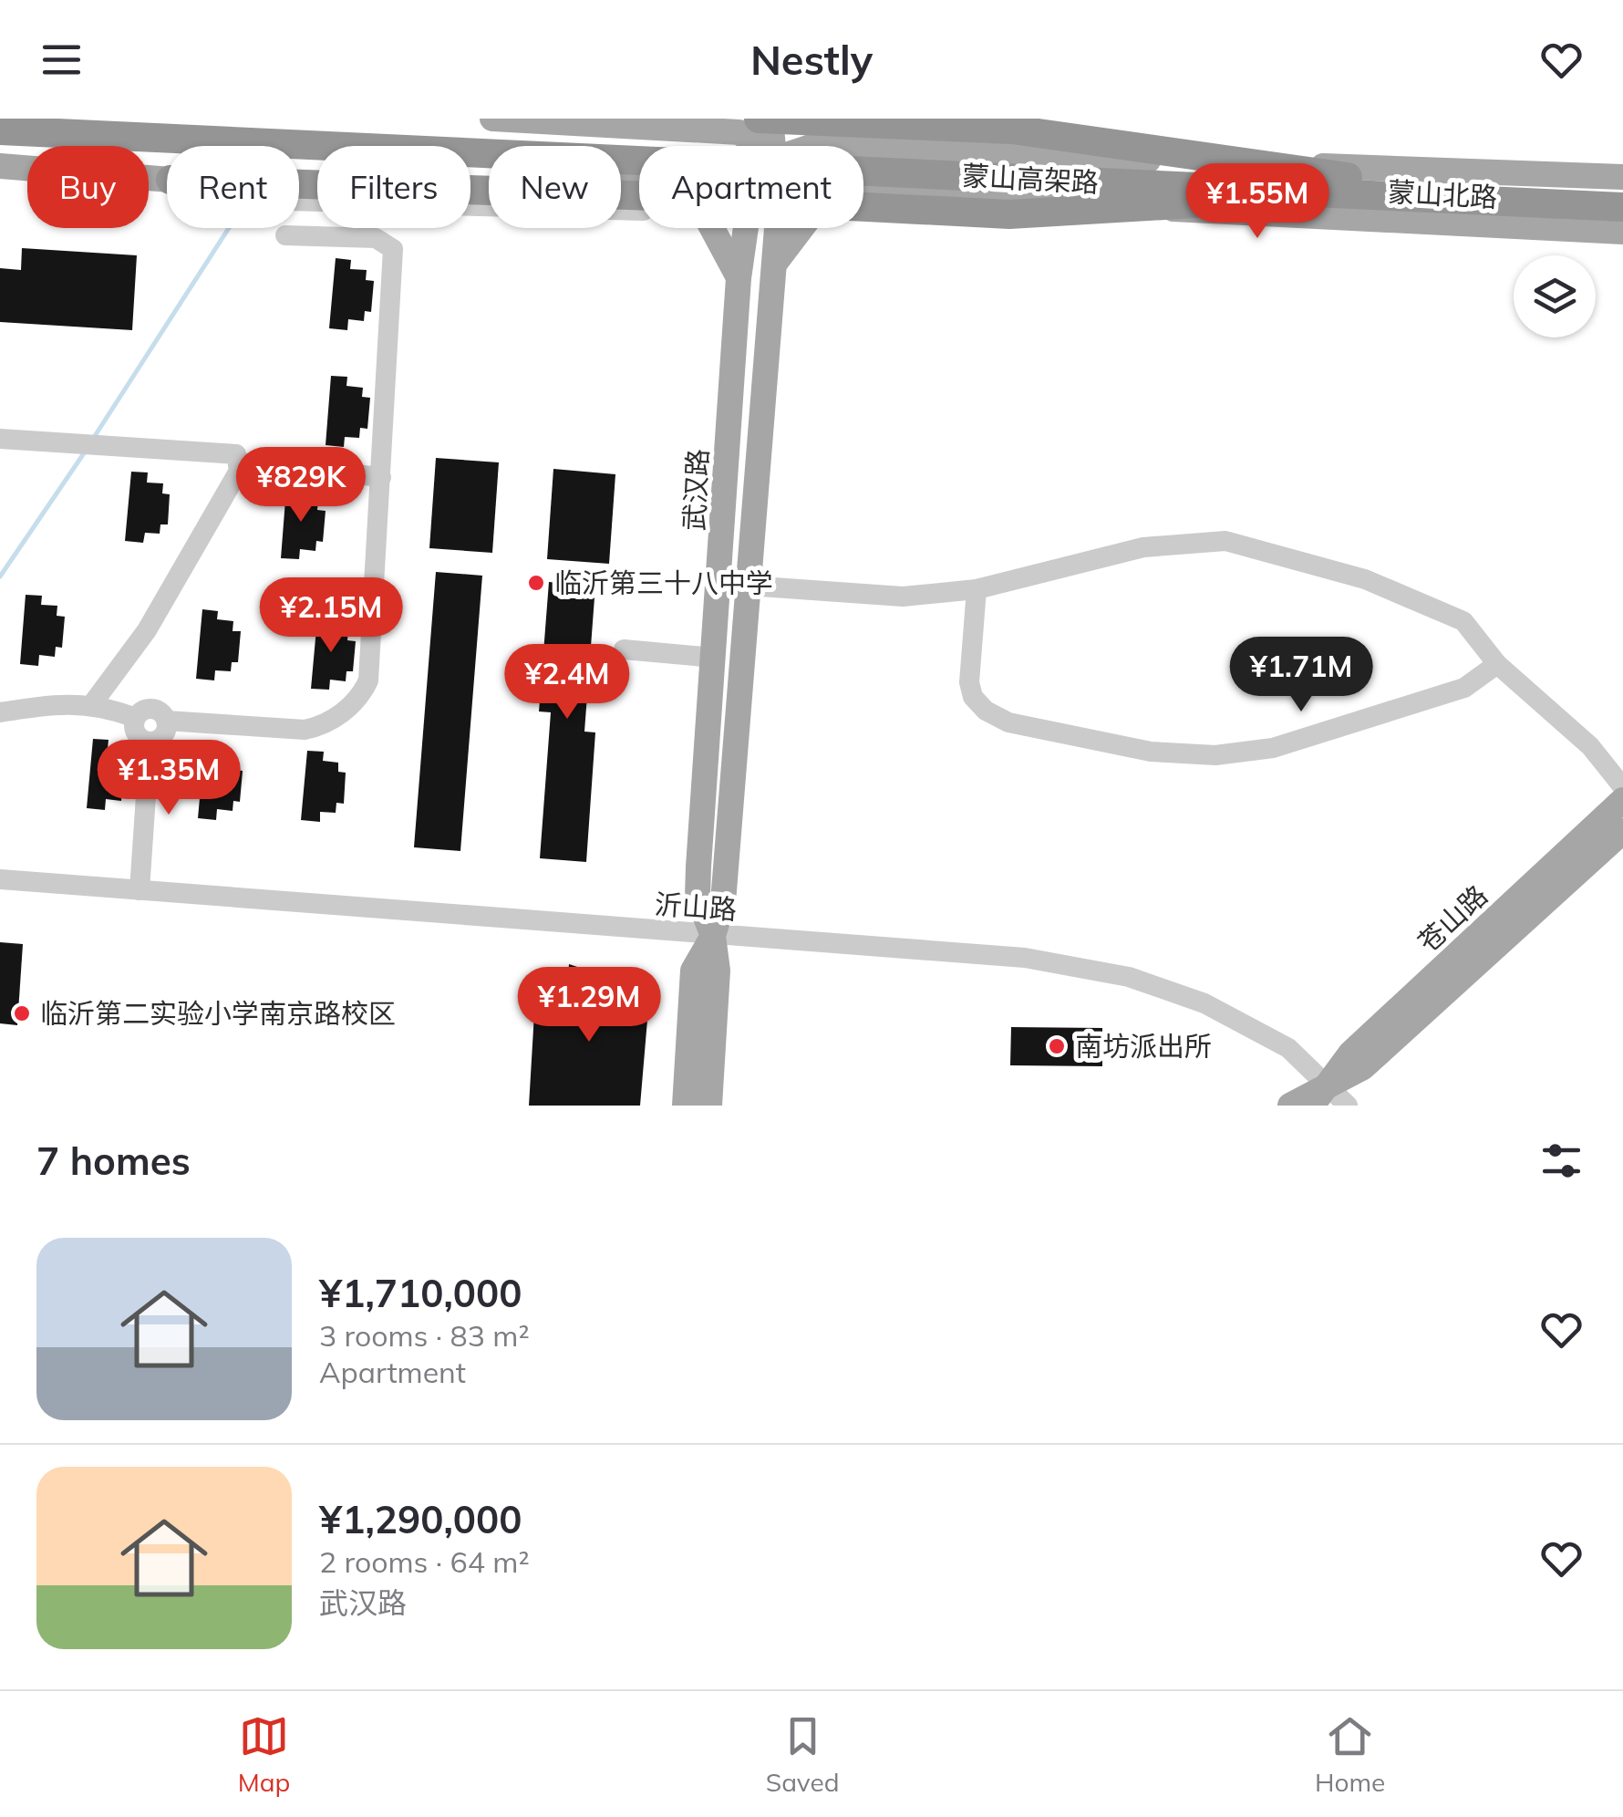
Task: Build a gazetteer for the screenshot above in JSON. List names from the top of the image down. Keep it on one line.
{"streets":{"highway":["蒙山高架路"],"main road":["蒙山北路","武汉路","苍山路"],"street":["沂山路"]},"crossings":[["武汉路","沂山路"],["沂山路","苍山路"]],"places":["临沂第三十八中学","临沂第二实验小学南京路校区","南坊派出所"],"page":{"header":"Nestly","chip":["Buy","Rent","Filters","New","Apartment"],"price":["¥1.55M","¥829K","¥2.15M","¥1.71M","¥2.4M","¥1.35M","¥1.29M"],"heading":"7 homes","list":[{"name":"¥1,710,000","note":"3 rooms · 83 m² · Apartment"},{"name":"¥1,290,000","note":"2 rooms · 64 m² · 武汉路"}],"tabs":["Map","Saved","Home"]}}
